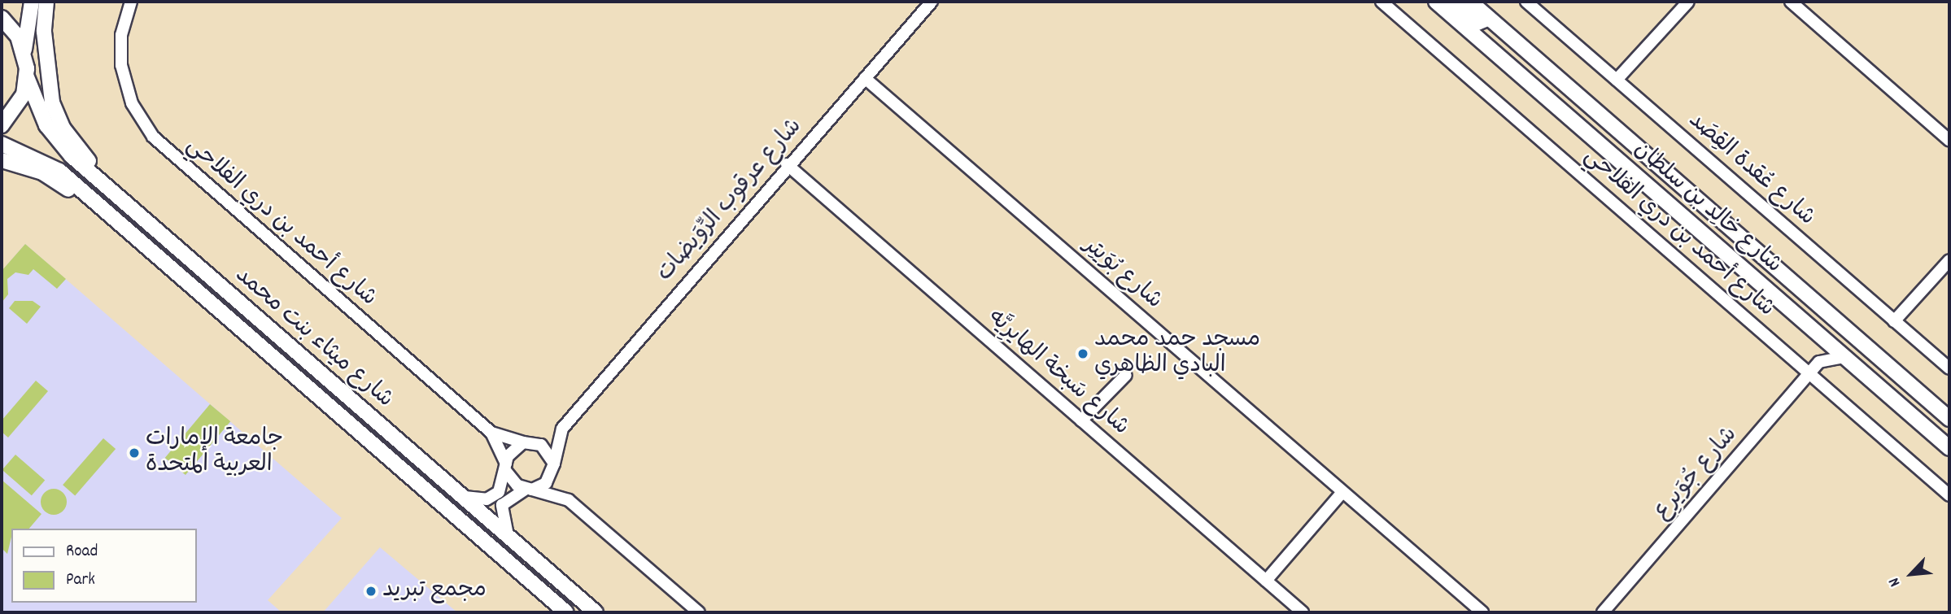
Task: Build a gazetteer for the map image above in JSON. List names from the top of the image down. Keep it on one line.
{"streets":{"main road":["شارع خالِد بن سلطان","شارع ميثاء بنت محمد"],"street":["شارع عُقدة القِصَد","شارع عرقوب الرِّوَيضات","شارع أحمد بن دري الفلاحي","شارع بُوَيتِر","شارع سَبخة الهايرِيَّه","شارع جُوَيرِع"]},"crossings":[["شارع عرقوب الرِّوَيضات","شارع أحمد بن دري الفلاحي"],["شارع عرقوب الرِّوَيضات","شارع بُوَيتِر"],["شارع عرقوب الرِّوَيضات","شارع سَبخة الهايرِيَّه"],["شارع أحمد بن دري الفلاحي","شارع جُوَيرِع"]],"places":["مسجد حمد محمد البادي الظاهري","جامعة الإمارات العربية المتحدة","مجمع تبريد"],"legend":["Road","Park"],"north":"bottom left"}
